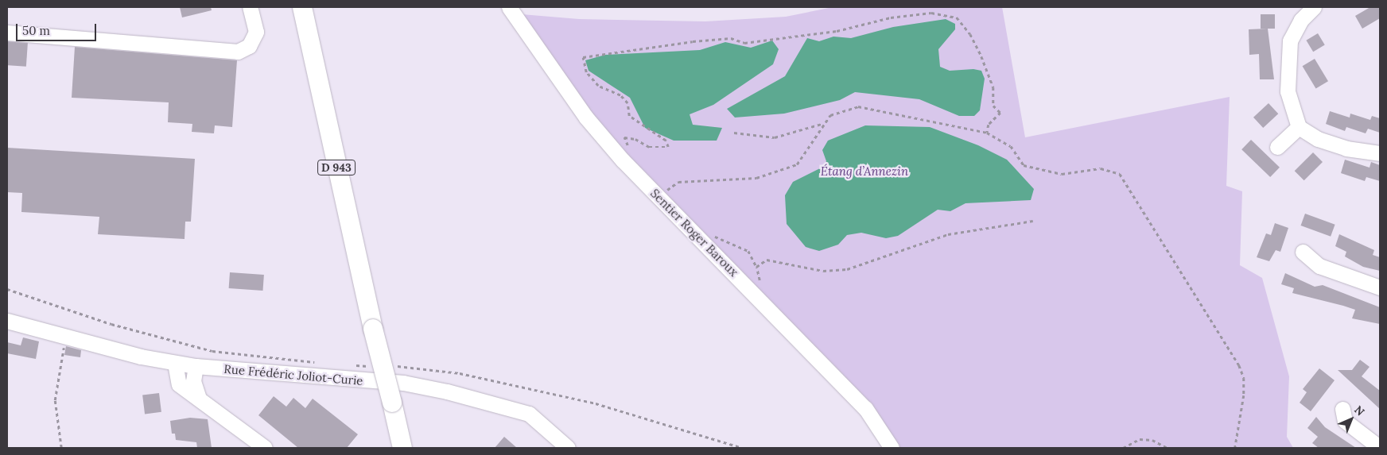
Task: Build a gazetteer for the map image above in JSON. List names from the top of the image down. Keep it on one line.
{"streets":{"main road":["D 943"],"street":["Sentier Roger Baroux","Rue Frédéric Joliot-Curie"]},"parks":["Étang d’Annezin"],"scale_bar":"50 m","north":"top right"}
